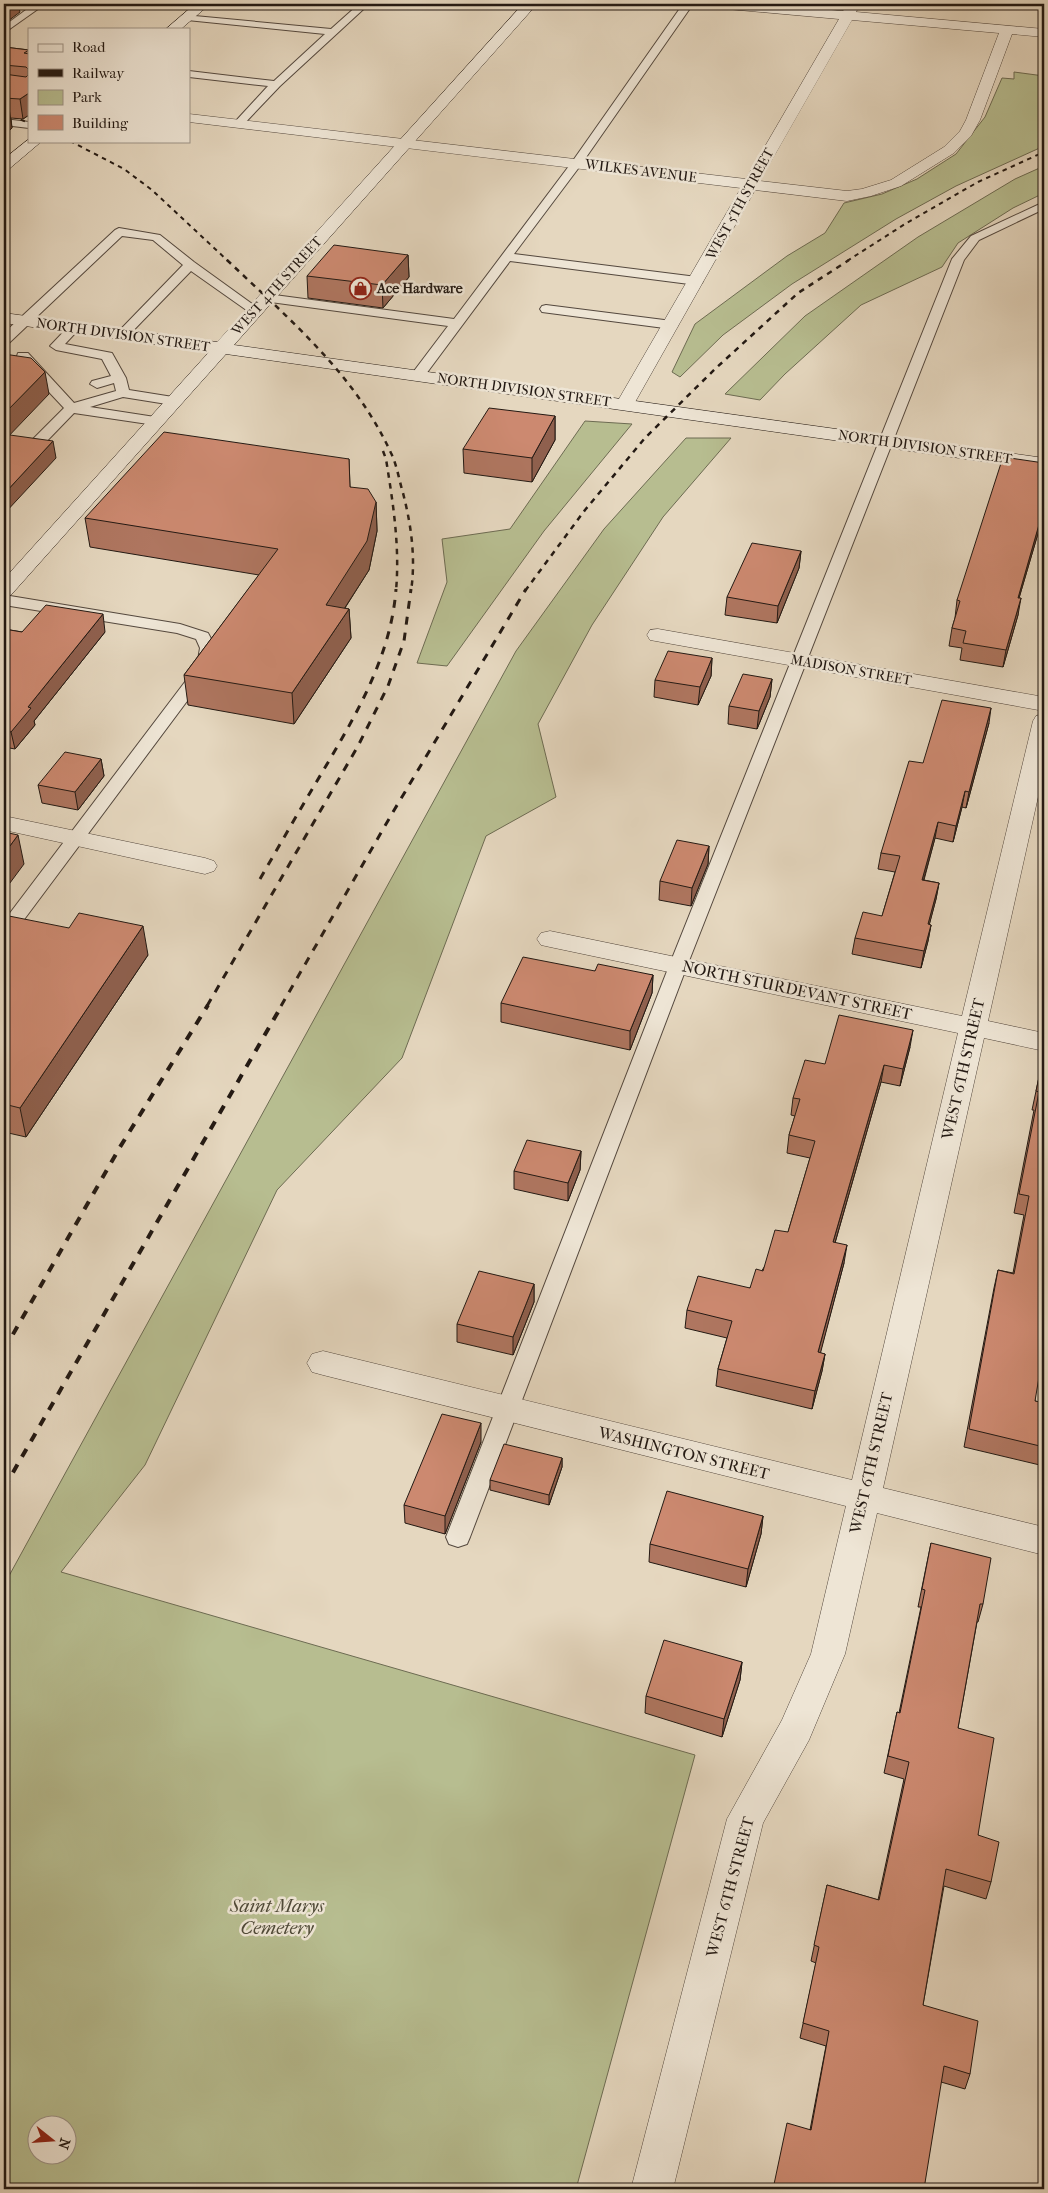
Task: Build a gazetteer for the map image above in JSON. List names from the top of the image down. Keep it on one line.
{"streets":{"street":["WILKES AVENUE","WEST 5TH STREET","WEST 4TH STREET","NORTH DIVISION STREET","MADISON STREET","NORTH STURDEVANT STREET","WEST 6TH STREET","WASHINGTON STREET"]},"crossings":[["WILKES AVENUE","WEST 5TH STREET"],["WILKES AVENUE","WEST 4TH STREET"],["WEST 5TH STREET","NORTH DIVISION STREET"],["WEST 4TH STREET","NORTH DIVISION STREET"],["NORTH STURDEVANT STREET","WEST 6TH STREET"],["WEST 6TH STREET","WASHINGTON STREET"]],"parks":["Saint Marys Cemetery"],"places":{"shop":["Ace Hardware"]},"legend":["Road","Railway","Park","Building"],"north":"right"}
